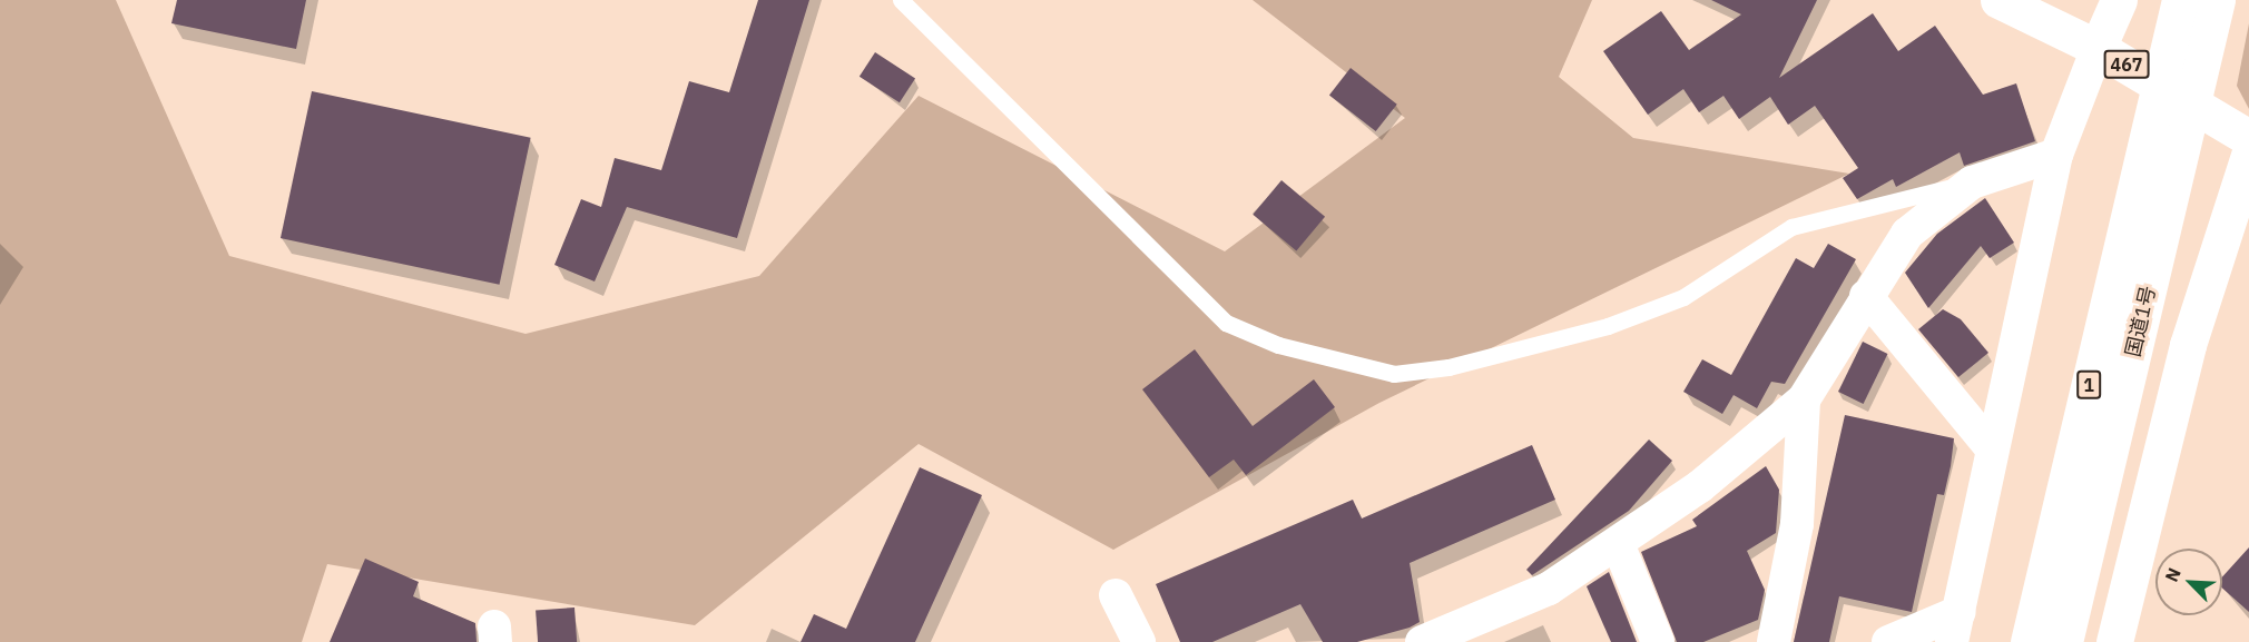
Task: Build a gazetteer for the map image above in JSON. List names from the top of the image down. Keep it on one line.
{"streets":{"highway":["467","国道1号","1"]},"north":"top left"}
